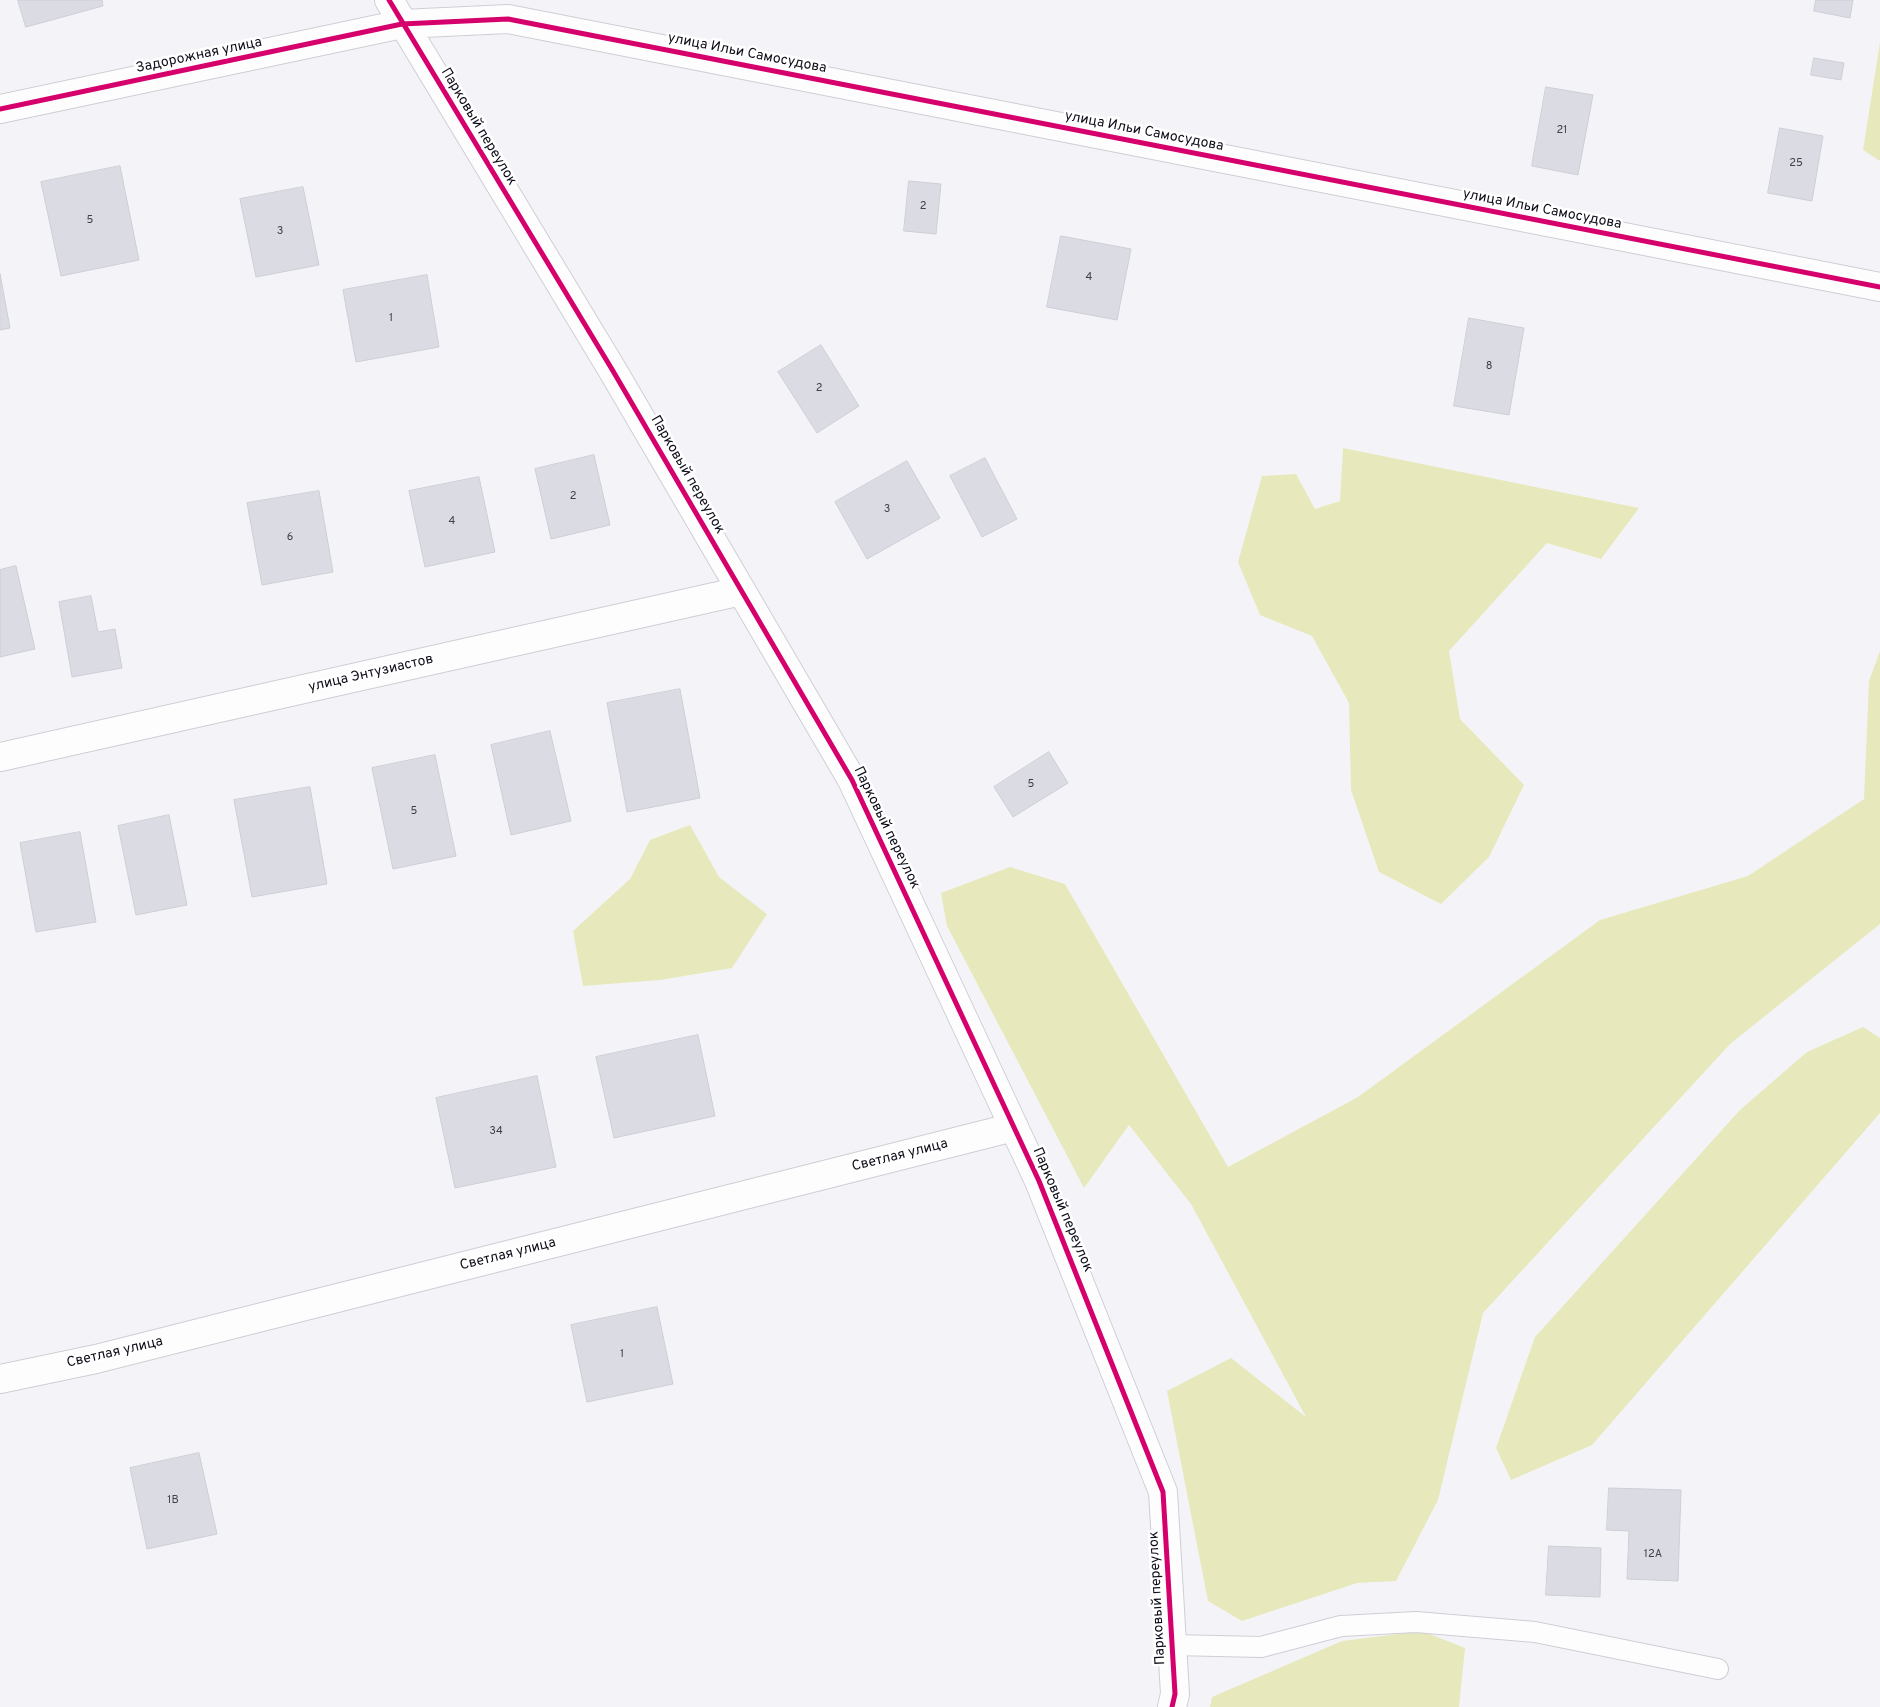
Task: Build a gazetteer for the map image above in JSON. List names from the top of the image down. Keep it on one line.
{"streets":{"street":["улица Ильи Самосудова","Задорожная улица","Парковый переулок","улица Энтузиастов","Светлая улица"]},"crossings":[["улица Ильи Самосудова","Задорожная улица"],["улица Ильи Самосудова","Парковый переулок"],["Задорожная улица","Парковый переулок"],["Парковый переулок","улица Энтузиастов"],["Парковый переулок","Светлая улица"]],"house_numbers":["21","25","2","5","3","4","1","8","2","2","3","4","6","5","5","34","1","1В","12А"]}
